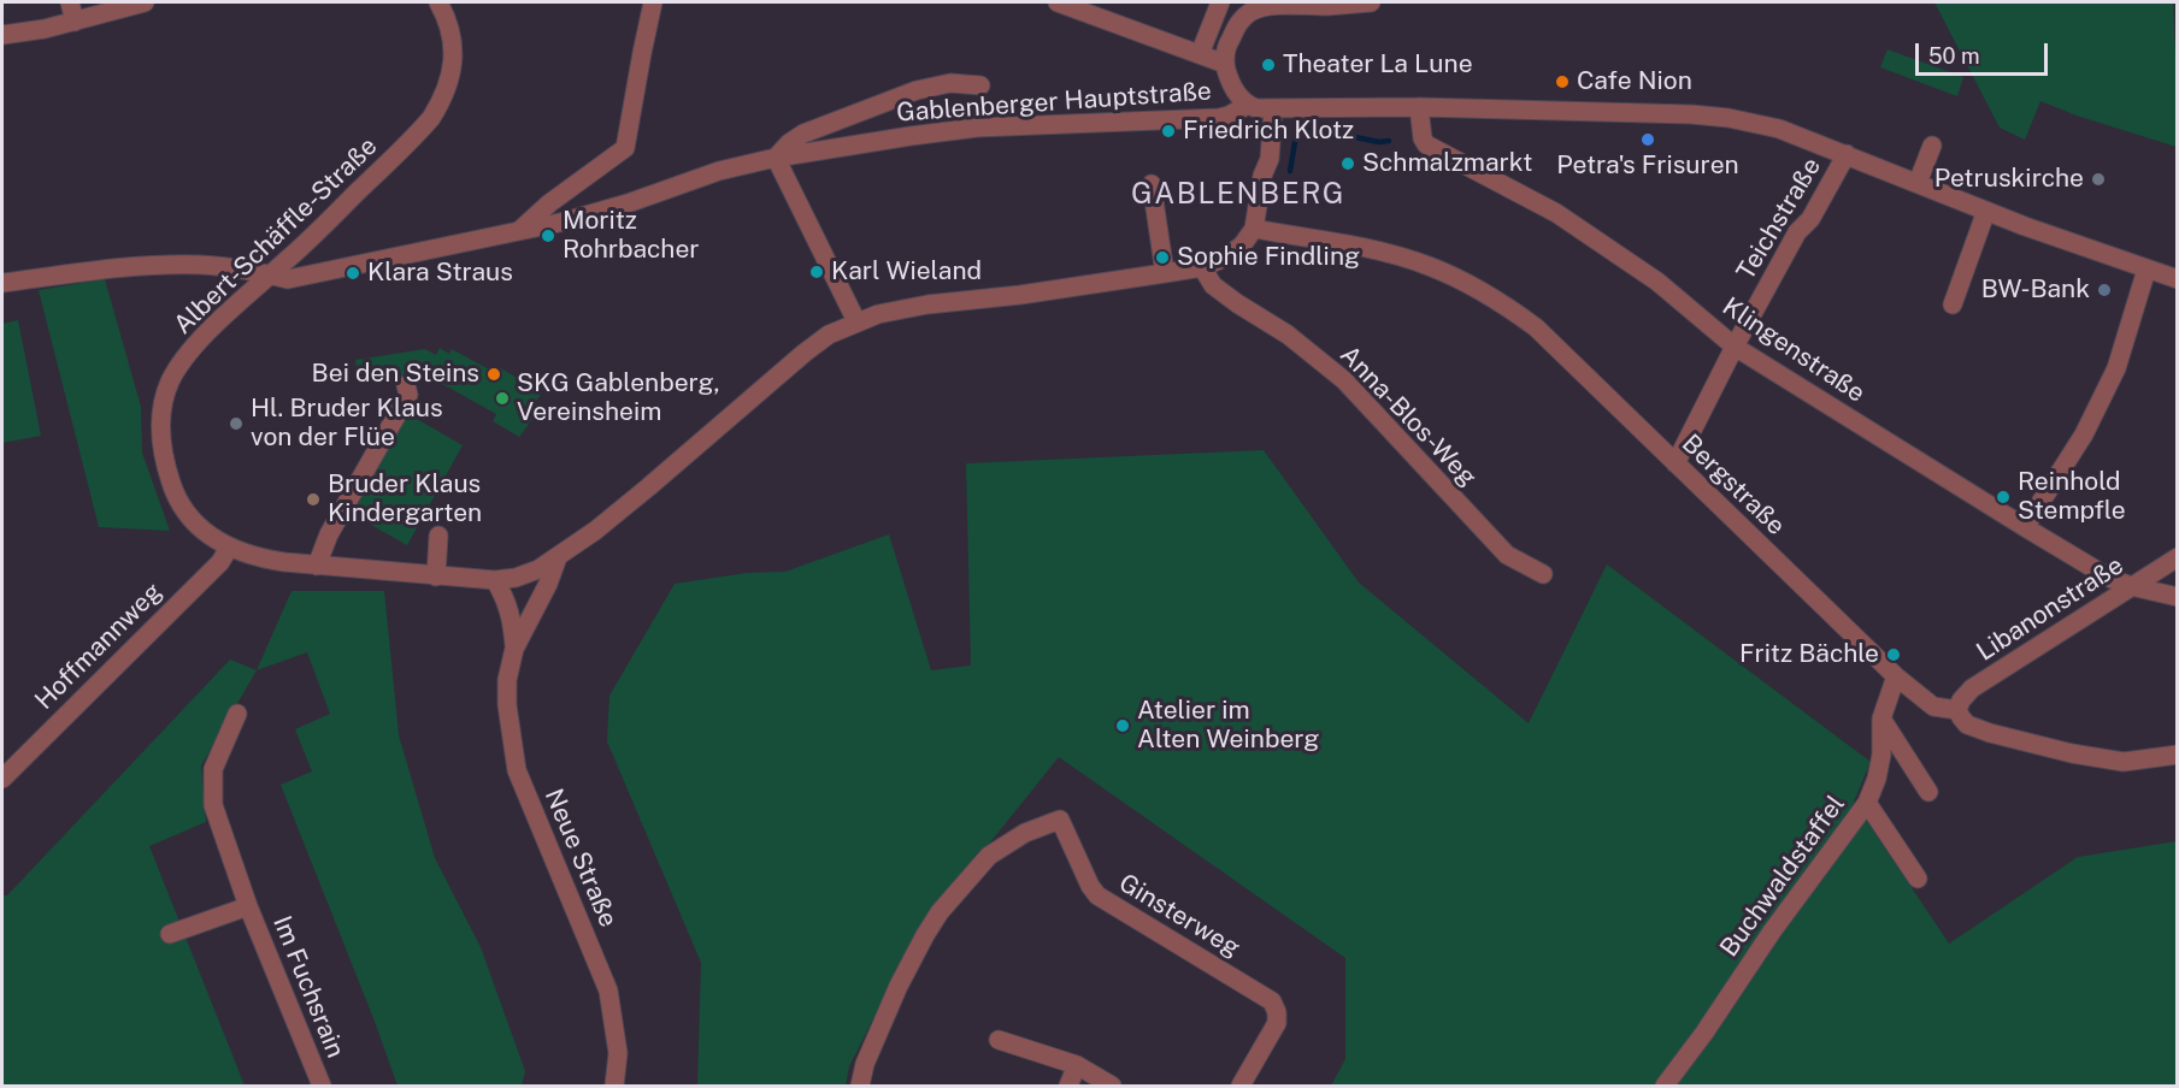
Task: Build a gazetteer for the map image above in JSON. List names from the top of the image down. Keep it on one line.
{"streets":{"street":["Gablenberger Hauptstraße","Teichstraße","Albert-Schäffle-Straße","Klingenstraße","Anna-Blos-Weg","Bergstraße","Libanonstraße","Hoffmannweg","Neue Straße","Buchwaldstaffel","Ginsterweg","Im Fuchsrain"]},"crossings":[["Gablenberger Hauptstraße","Albert-Schäffle-Straße"],["Teichstraße","Klingenstraße"],["Teichstraße","Bergstraße"],["Albert-Schäffle-Straße","Hoffmannweg"],["Albert-Schäffle-Straße","Neue Straße"],["Klingenstraße","Libanonstraße"],["Anna-Blos-Weg","Neue Straße"],["Bergstraße","Libanonstraße"],["Bergstraße","Neue Straße"],["Bergstraße","Buchwaldstaffel"]],"districts":["GABLENBERG"],"places":["Theater La Lune","Cafe Nion","Friedrich Klotz","Petra's Frisuren","Schmalzmarkt","Petruskirche","Moritz Rohrbacher","Sophie Findling","Karl Wieland","Klara Straus","BW-Bank","Bei den Steins","SKG Gablenberg, Vereinsheim","Hl. Bruder Klaus von der Flüe","Reinhold Stempfle","Bruder Klaus Kindergarten","Fritz Bächle","Atelier im Alten Weinberg"],"scale_bar":"50 m"}
